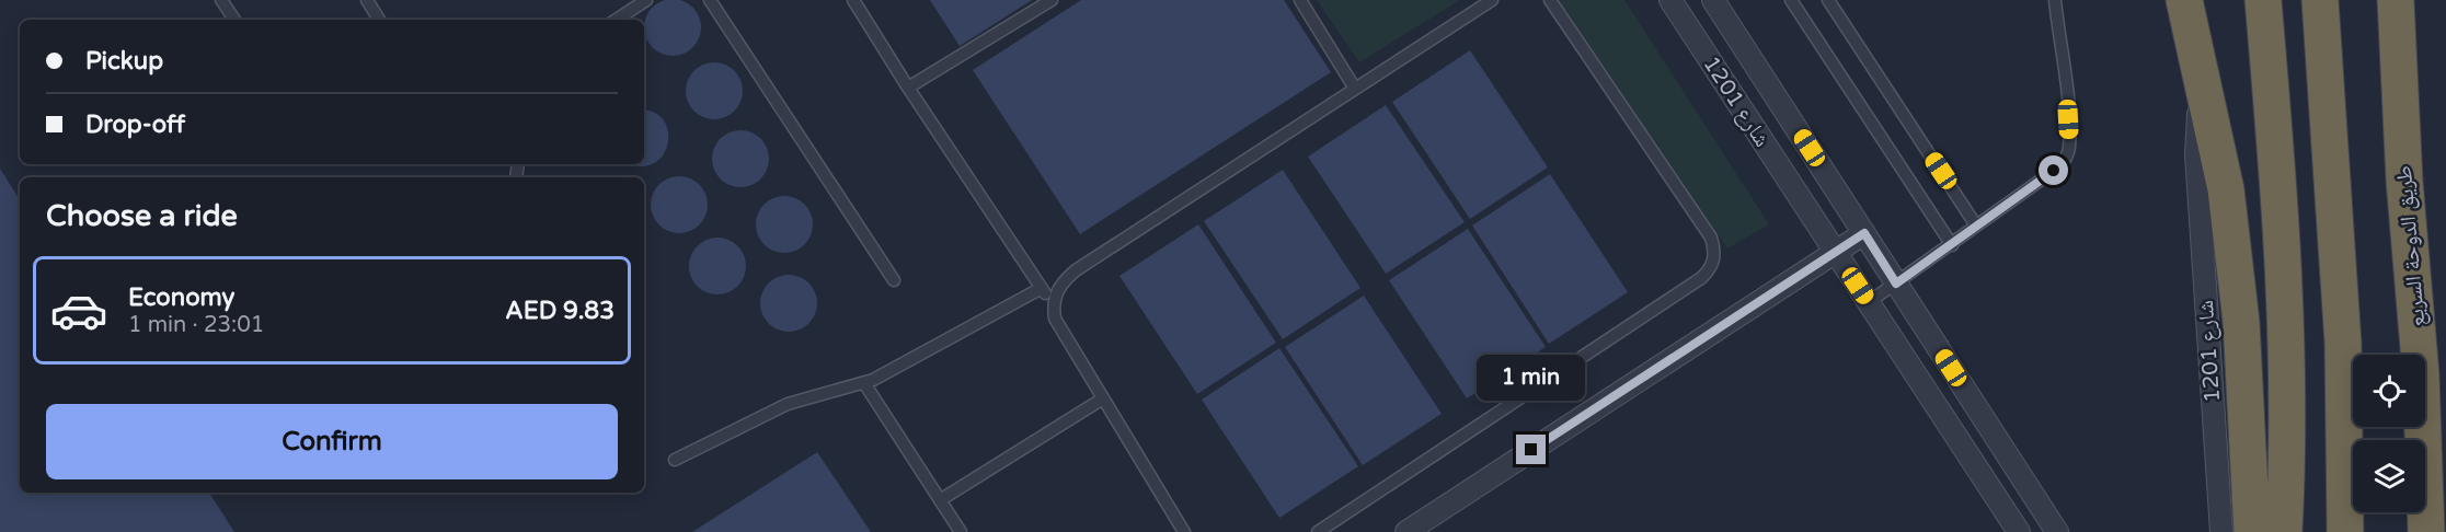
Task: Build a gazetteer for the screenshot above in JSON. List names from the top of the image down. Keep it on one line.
{"streets":{"highway":["طريق الدوحة السريع"],"street":["شارع 1201"]},"page":{"banner":["Pickup","Drop-off"],"heading":"Choose a ride","list":[{"name":"Economy","note":"1 min · 23:01","value":"AED 9.83"}],"bubble":"1 min","buttons":"Confirm"}}
